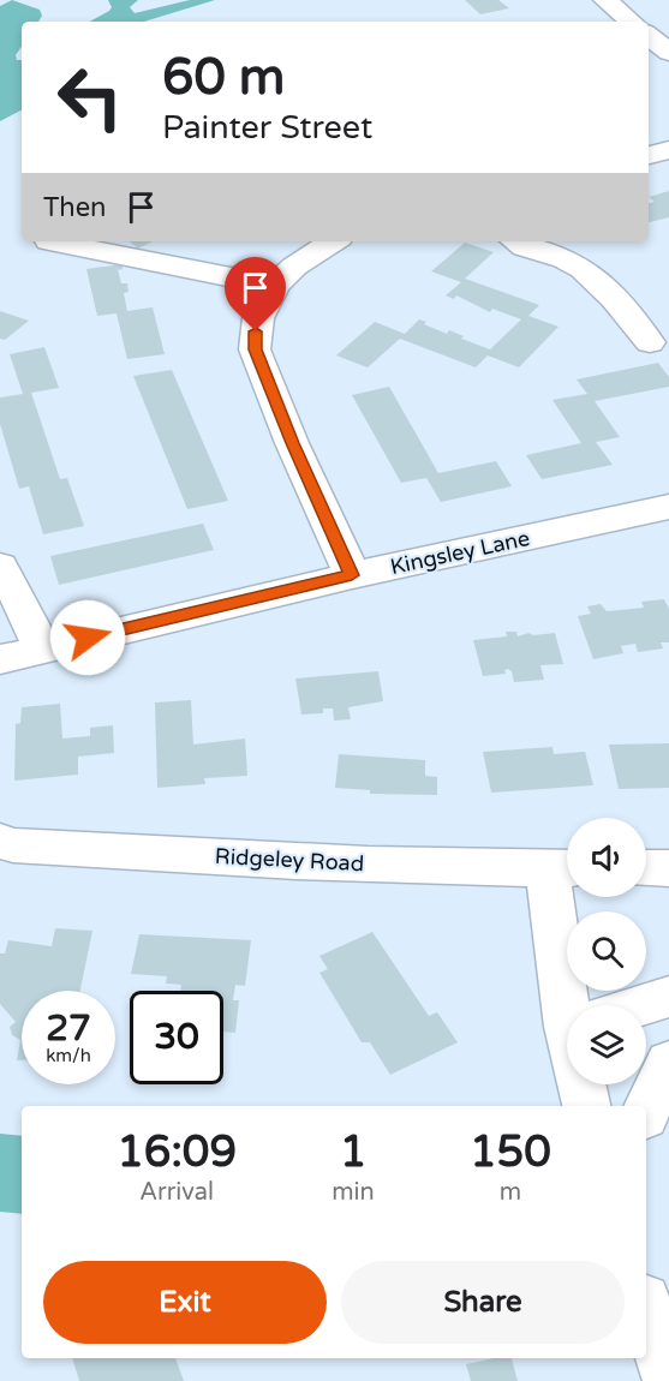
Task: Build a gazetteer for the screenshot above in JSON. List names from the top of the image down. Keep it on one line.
{"streets":{"street":["Kingsley Lane","Ridgeley Road"]},"page":{"turn":["60 m","Painter Street"],"then":"Then","speed":"27 km/h","limit":"30","eta":["16:09","Arrival","1","min","150","m"],"buttons":["Exit","Share"]}}
